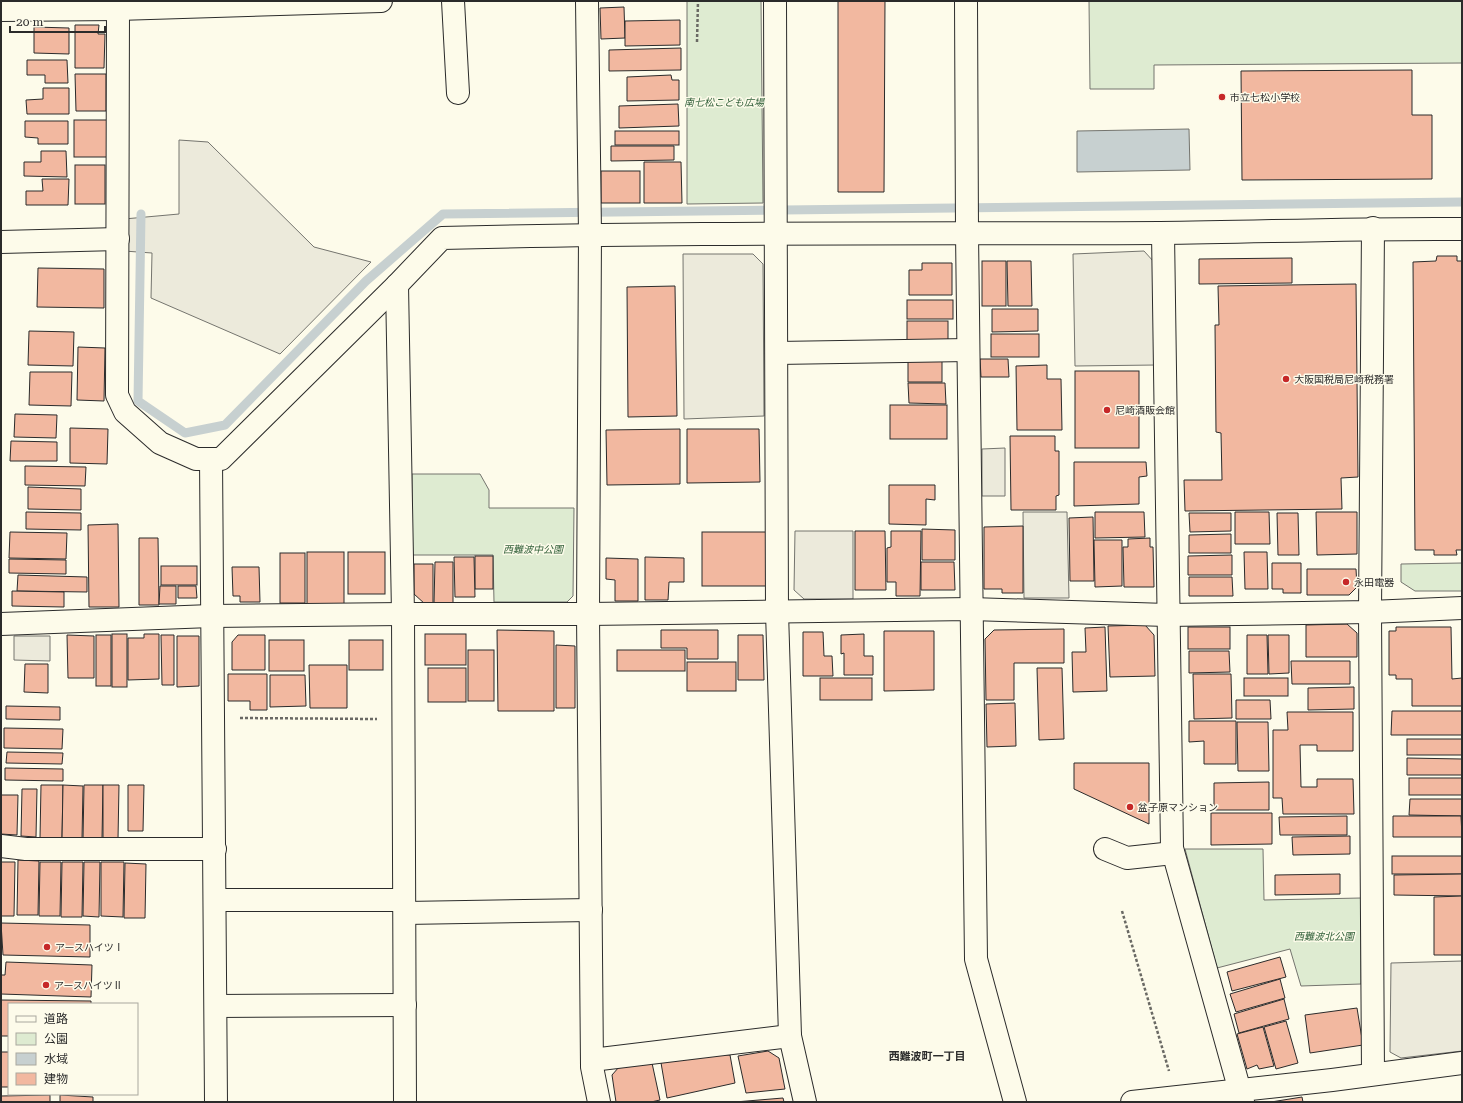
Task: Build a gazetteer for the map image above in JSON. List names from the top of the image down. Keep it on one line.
{"districts":["西難波町一丁目"],"parks":["南七松こども広場","西難波中公園","西難波北公園"],"places":["市立七松小学校","大阪国税局尼崎税務署","尼崎酒販会館","永田電器","盆子原マンション","アースハイツⅠ","アースハイツⅡ"],"legend":["道路","公園","水域","建物"],"scale_bar":"20 m"}
